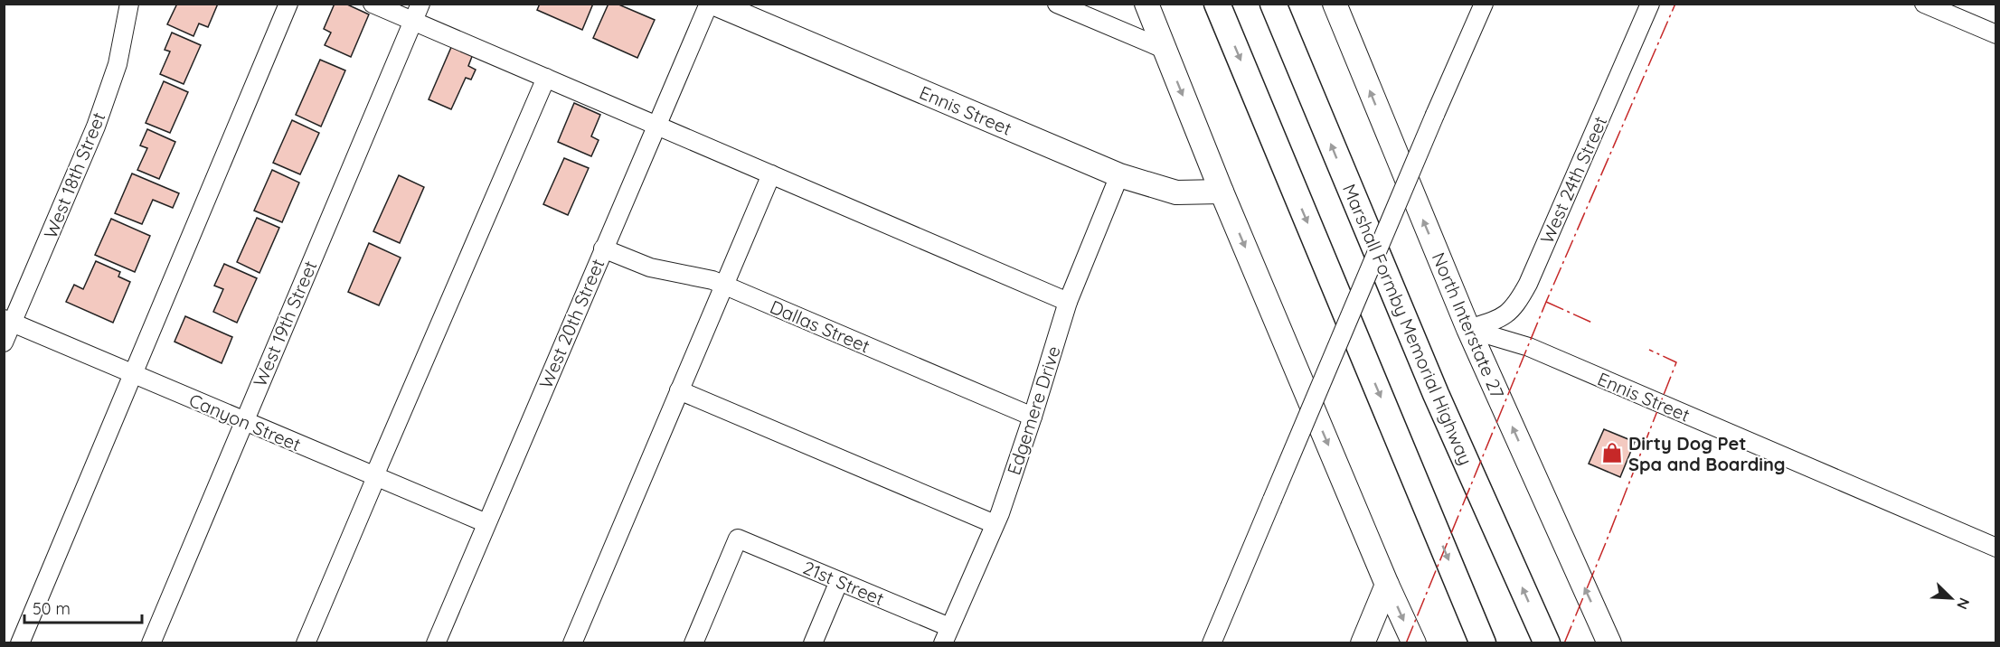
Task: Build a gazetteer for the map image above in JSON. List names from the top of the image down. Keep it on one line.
{"streets":{"highway":["Marshall Formby Memorial Highway"],"main road":["Ennis Street","North Interstate 27"],"street":["West 18th Street","West 24th Street","West 19th Street","West 20th Street","Dallas Street","Edgemere Drive","Canyon Street","21st Street"]},"crossings":[["Ennis Street","West 24th Street"],["Ennis Street","North Interstate 27"],["Ennis Street","Edgemere Drive"],["West 18th Street","Canyon Street"],["West 24th Street","North Interstate 27"],["West 19th Street","Canyon Street"],["West 20th Street","Dallas Street"],["West 20th Street","Canyon Street"],["Dallas Street","Edgemere Drive"],["Edgemere Drive","21st Street"]],"places":{"shop":["Dirty Dog Pet Spa and Boarding"]},"scale_bar":"50 m","north":"bottom right"}
